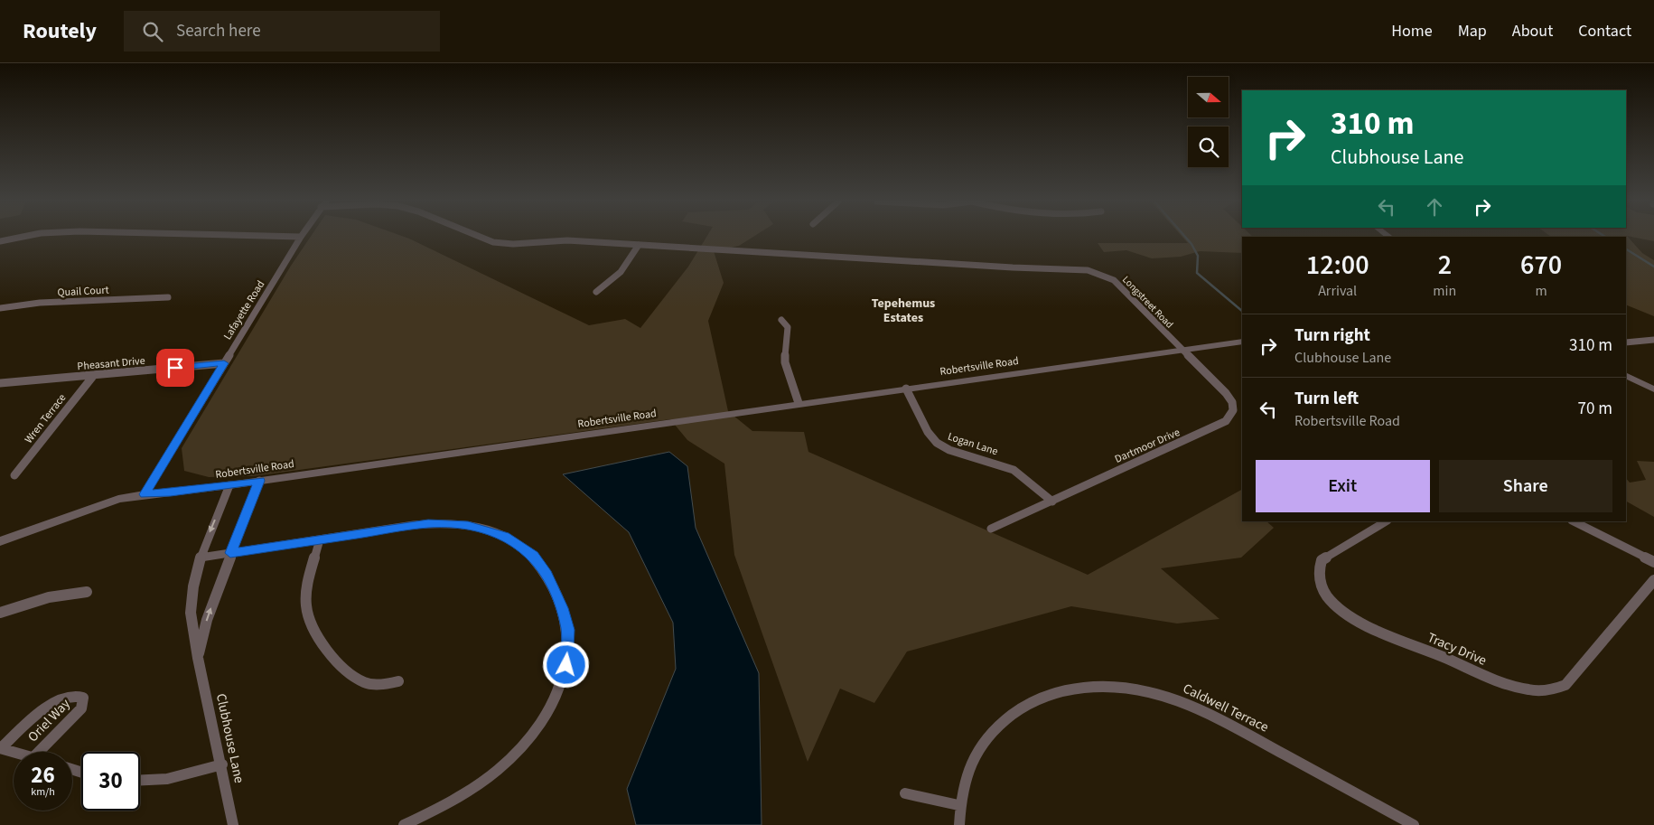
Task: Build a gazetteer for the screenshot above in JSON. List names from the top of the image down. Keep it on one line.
{"streets":{"street":["Quail Court","Longstreet Road","Lafayette Road","Pheasant Drive","Robertsville Road","Wren Terrace","Logan Lane","Dartmoor Drive","Tracy Drive","Caldwell Terrace","Oriel Way","Clubhouse Lane"]},"crossings":[["Longstreet Road","Robertsville Road"],["Longstreet Road","Dartmoor Drive"],["Lafayette Road","Pheasant Drive"],["Lafayette Road","Robertsville Road"],["Pheasant Drive","Wren Terrace"],["Robertsville Road","Logan Lane"],["Robertsville Road","Dartmoor Drive"],["Robertsville Road","Clubhouse Lane"],["Logan Lane","Dartmoor Drive"]],"districts":["Tepehemus Estates"],"north":"right","page":{"header":"Routely","search":"Search here","nav":["Home","Map","About","Contact"],"turn":["310 m","Clubhouse Lane"],"eta":["12:00","Arrival","2","min","670","m"],"list":[{"name":"Turn right","note":"Clubhouse Lane","value":"310 m"},{"name":"Turn left","note":"Robertsville Road","value":"70 m"}],"buttons":["Exit","Share"],"speed":"26 km/h","limit":"30"}}
